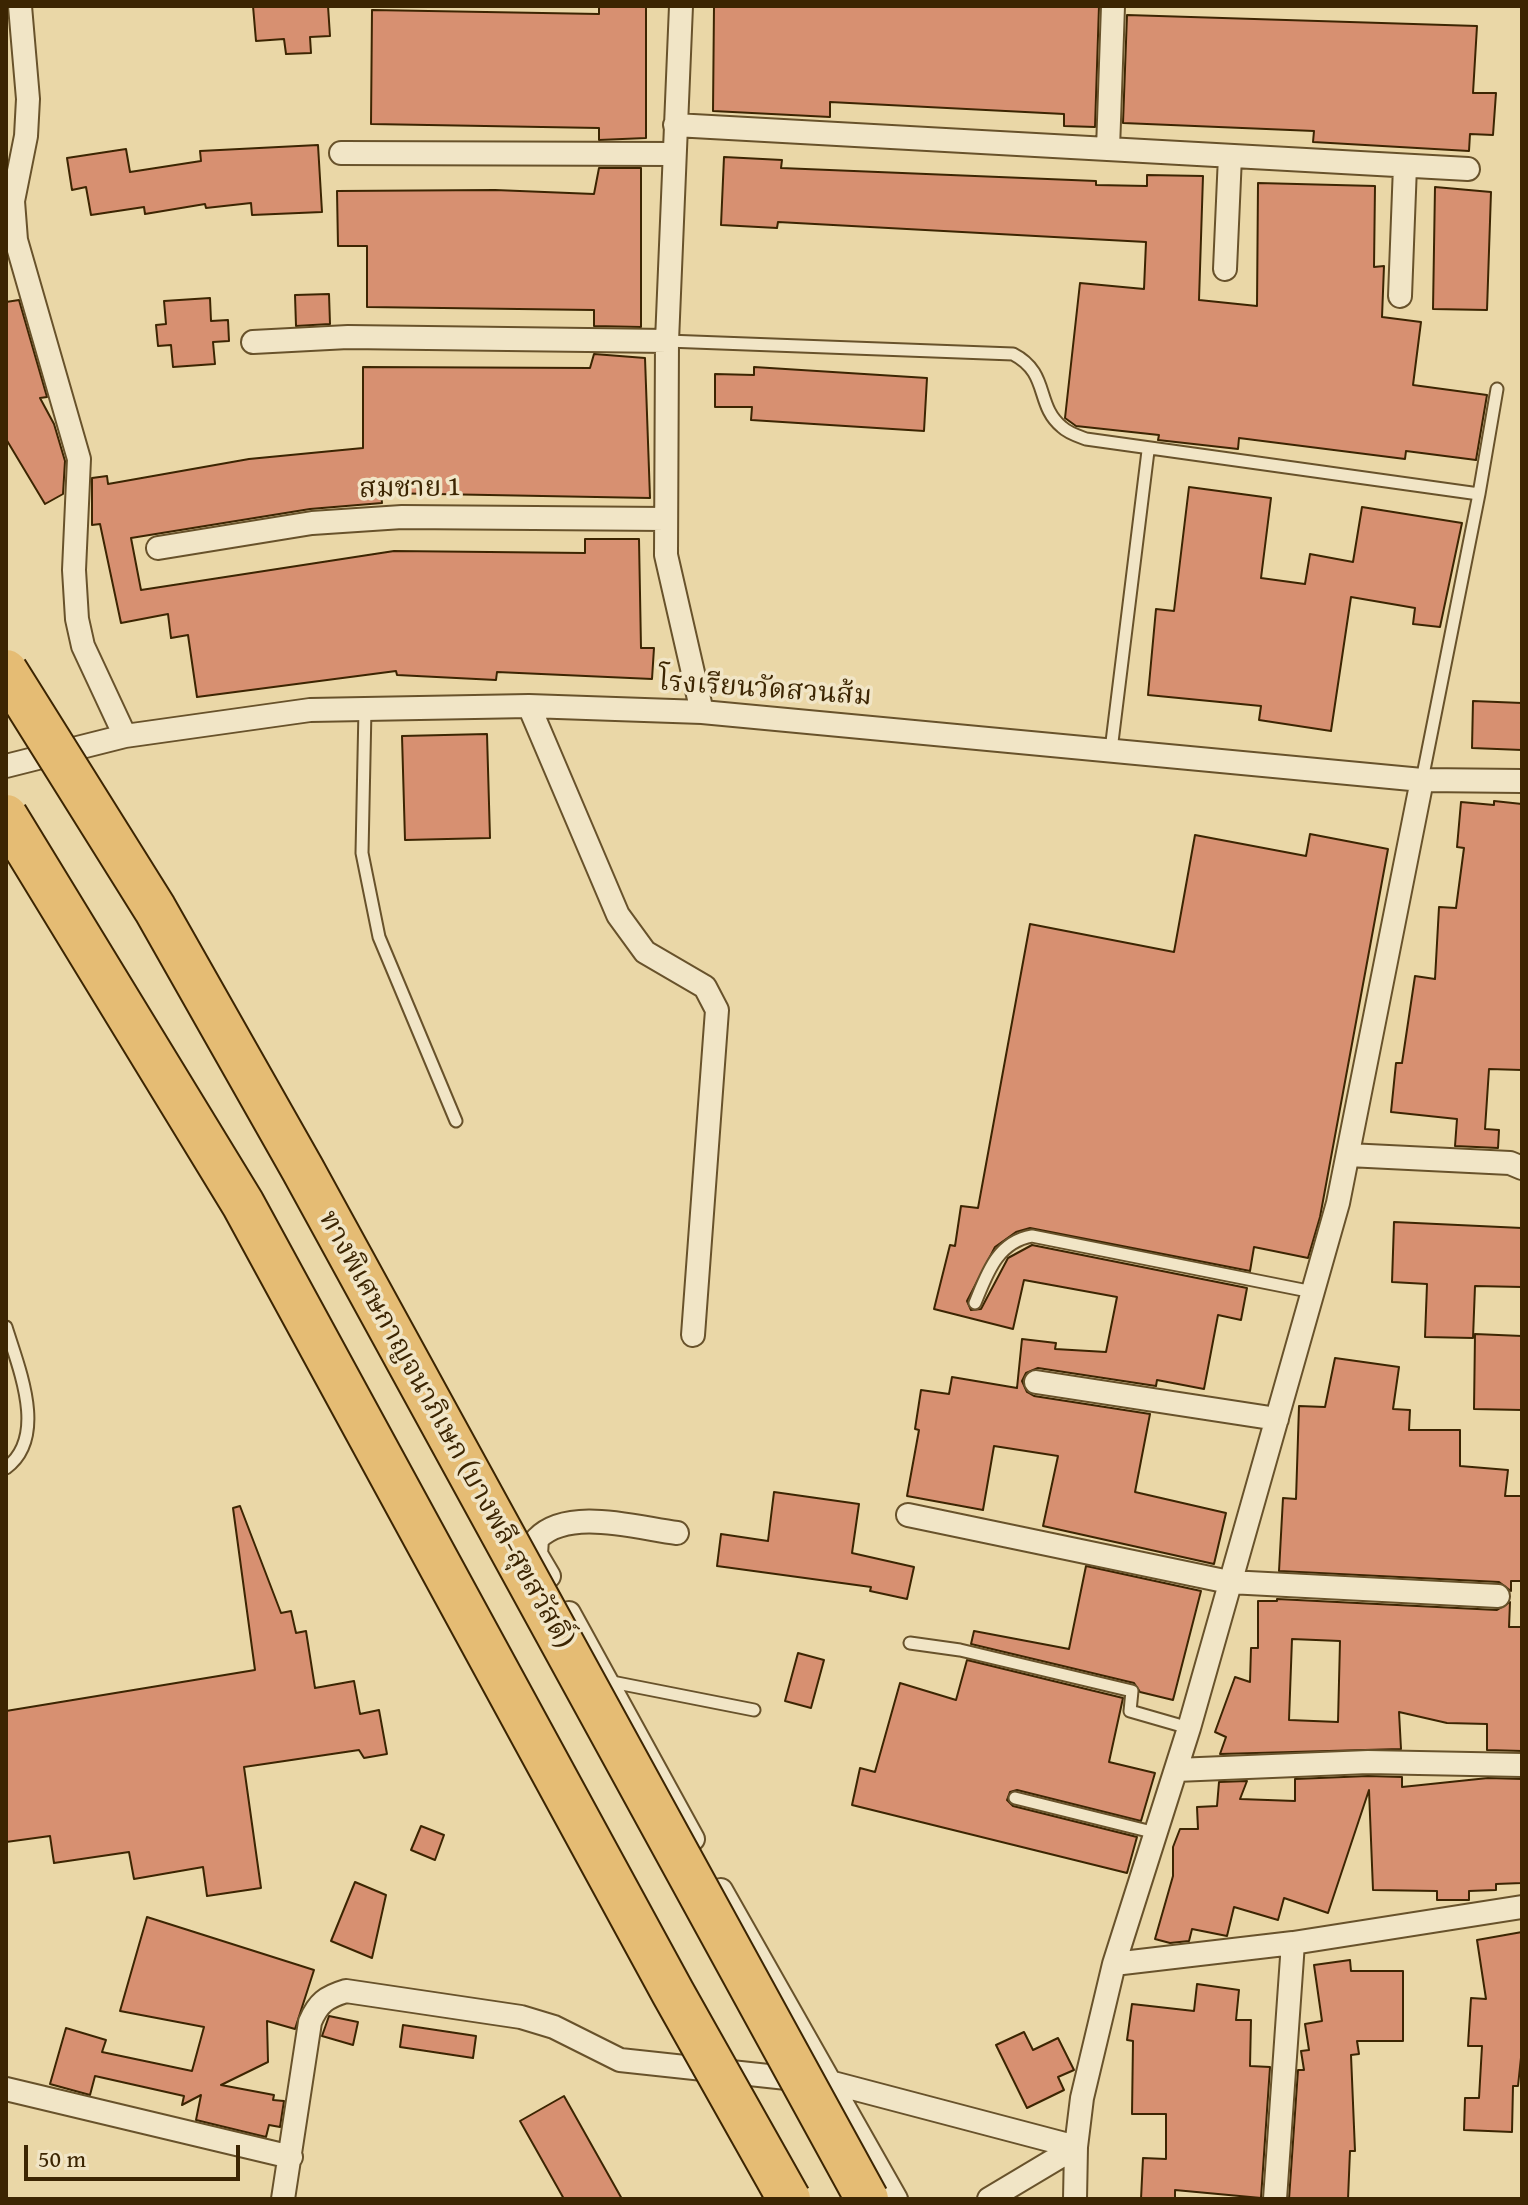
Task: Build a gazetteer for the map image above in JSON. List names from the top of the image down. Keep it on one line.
{"streets":{"highway":["ทางพิเศษกาญจนาภิเษก (บางพลี-สุขสวัสดิ์)"],"street":["สมชาย 1","โรงเรียนวัดสวนส้ม"]},"scale_bar":"50 m"}
